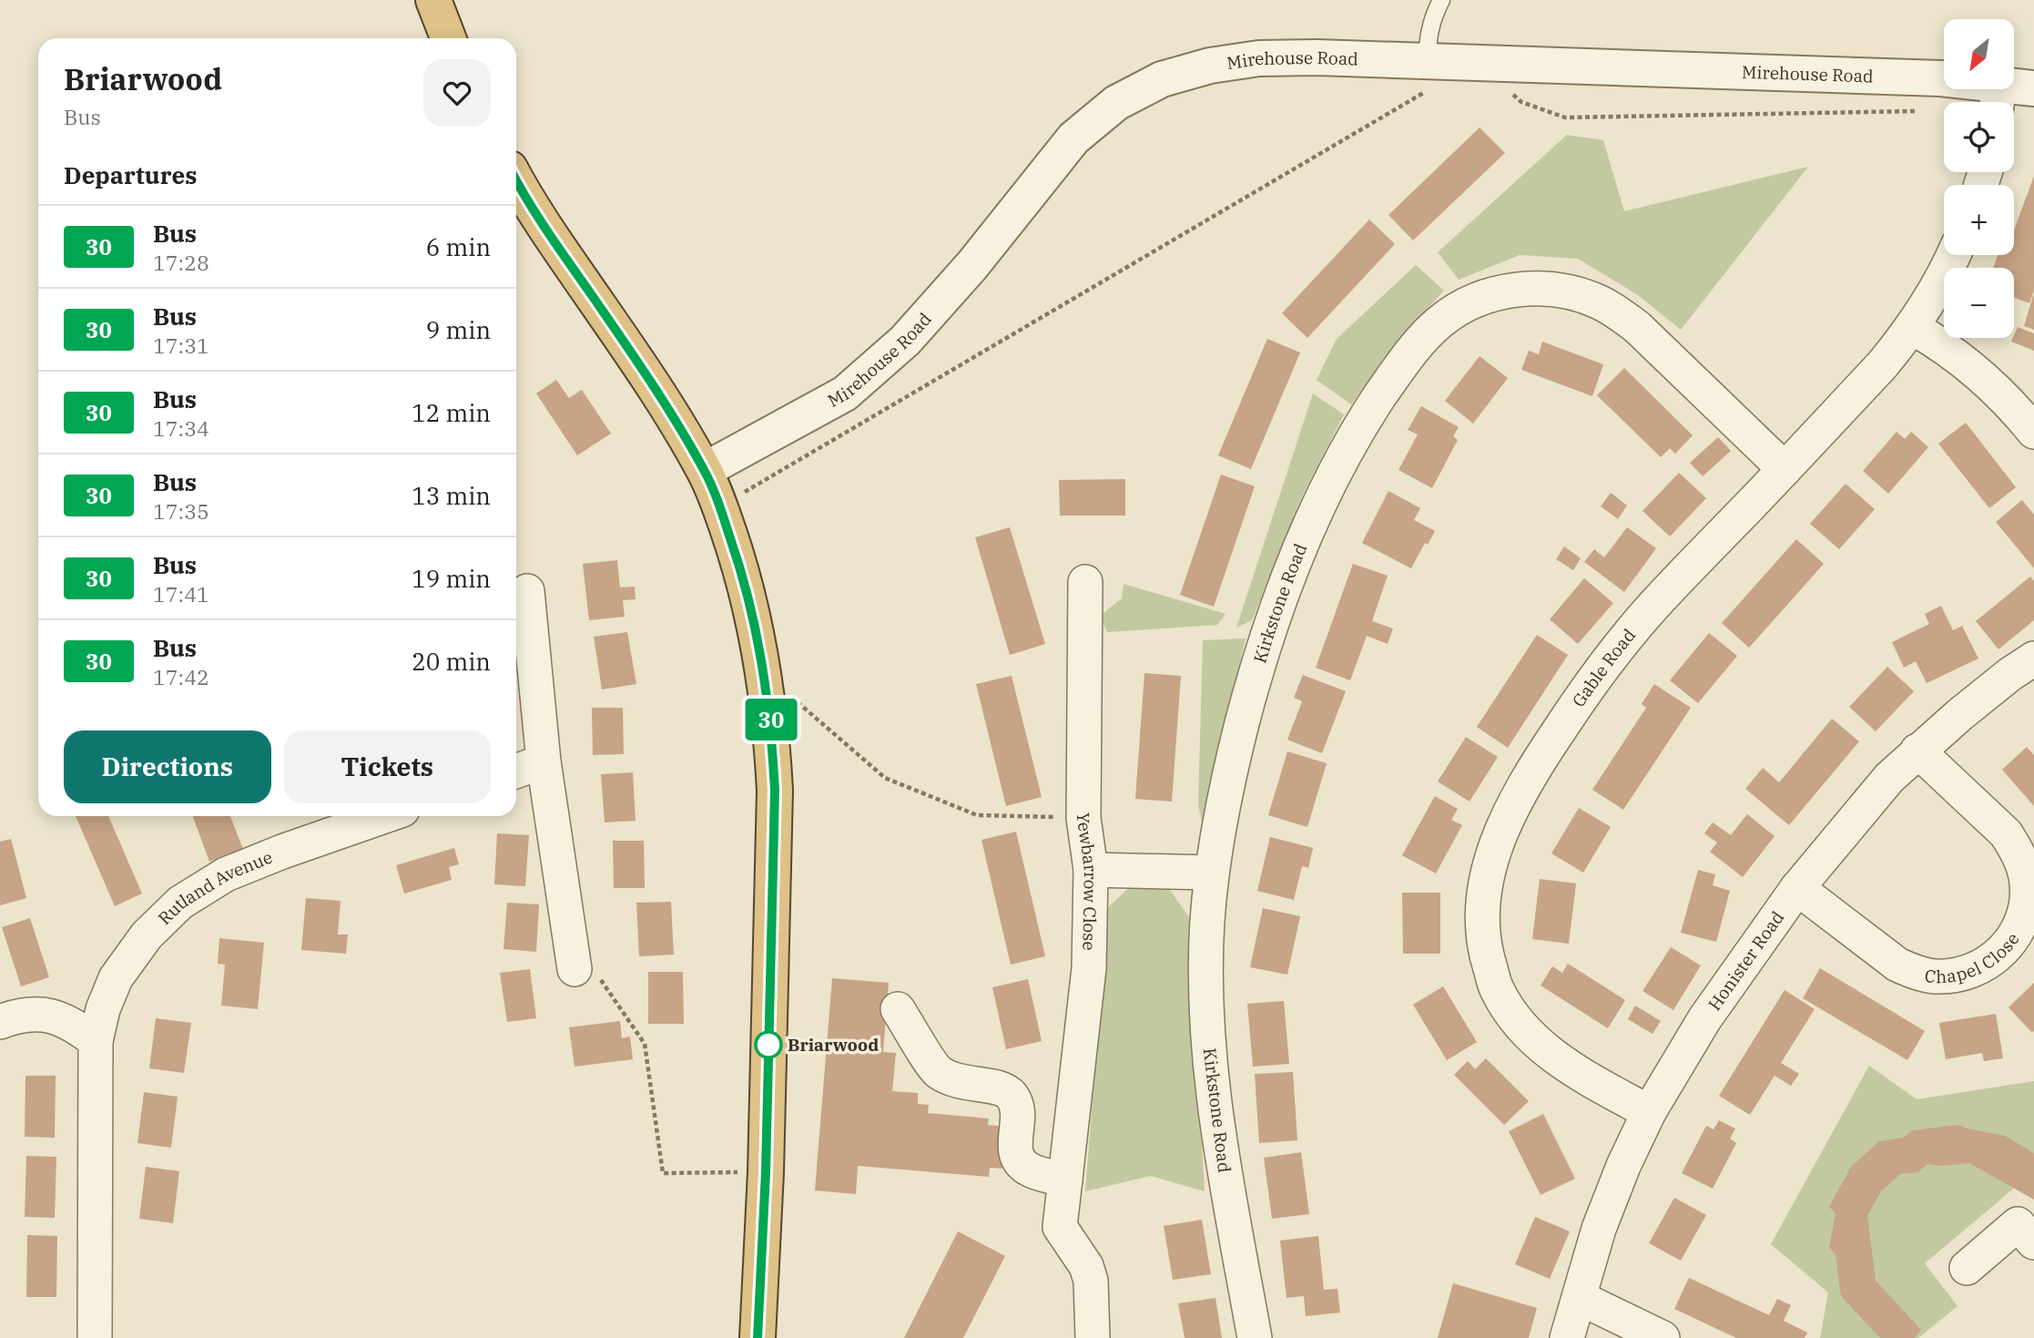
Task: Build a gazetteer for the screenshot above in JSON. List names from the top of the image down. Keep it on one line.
{"streets":{"street":["Mirehouse Road","Kirkstone Road","Gable Road","Yewbarrow Close","Rutland Avenue","Chapel Close","Honister Road"]},"crossings":[["Kirkstone Road","Gable Road"],["Gable Road","Honister Road"],["Chapel Close","Honister Road"]],"places":["Briarwood"],"lines":["bus line 30"],"north":"bottom left","page":{"on_map":"30","map_buttons":["+","−"],"heading":[["Briarwood","Bus"],"Departures"],"list":[{"mark":"30","name":"Bus","note":"17:28","value":"6 min"},{"mark":"30","name":"Bus","note":"17:31","value":"9 min"},{"mark":"30","name":"Bus","note":"17:34","value":"12 min"},{"mark":"30","name":"Bus","note":"17:35","value":"13 min"},{"mark":"30","name":"Bus","note":"17:41","value":"19 min"},{"mark":"30","name":"Bus","note":"17:42","value":"20 min"}],"buttons":["Directions","Tickets"]}}
